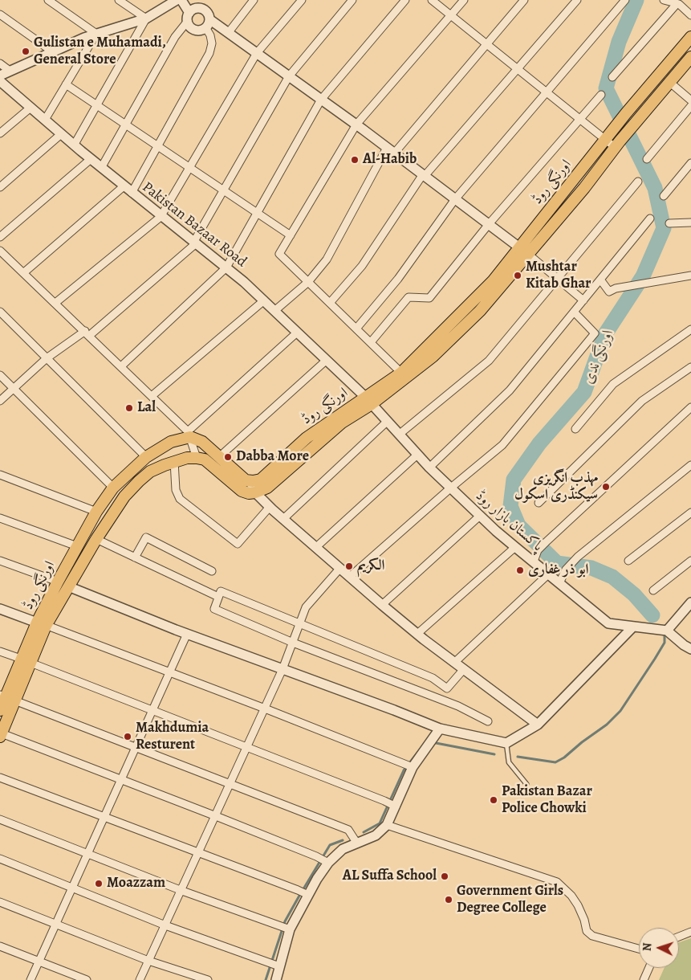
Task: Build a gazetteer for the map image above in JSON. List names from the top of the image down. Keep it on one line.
{"streets":{"main road":["اورنگی روڈ"],"street":["Pakistan Bazaar Road","پاکستان بازار روڈ"]},"crossings":[["اورنگی روڈ","Pakistan Bazaar Road"],["اورنگی روڈ","پاکستان بازار روڈ"],["Pakistan Bazaar Road","پاکستان بازار روڈ"]],"water":["اورنگی ندی"],"places":["Gulistan e Muhamadi, General Store","Al-Habib","Mushtar Kitab Ghar","Lal","Dabba More","مہذب انگریزی سیکنڈری اسکول","الکریم","ابو ذر غفاری","Makhdumia Resturent","Pakistan Bazar Police Chowki","AL Suffa School","Moazzam","Government Girls Degree College"],"north":"left"}
